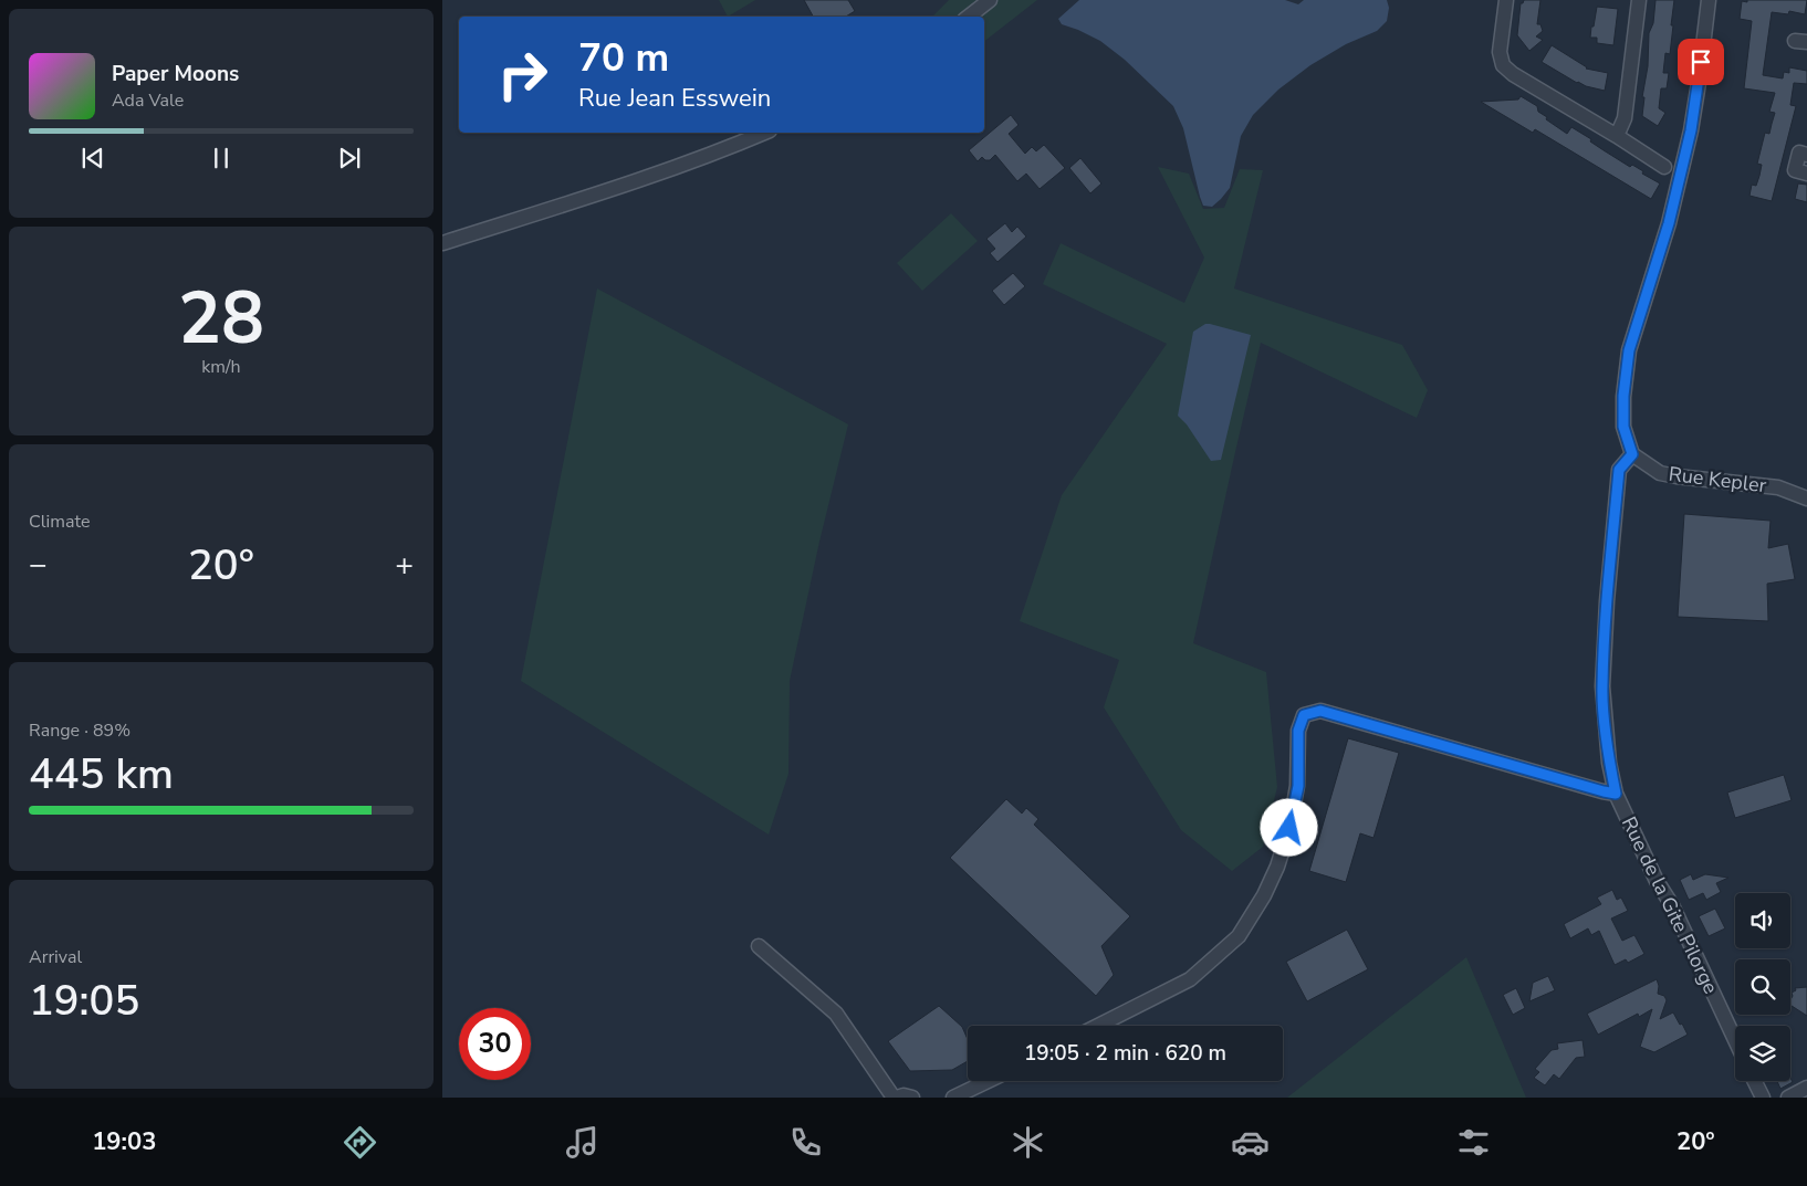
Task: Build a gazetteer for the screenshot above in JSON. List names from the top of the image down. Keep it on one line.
{"streets":{"street":["Rue Kepler","Rue de la Gite Pilorge"]},"crossings":[["Rue Kepler","Rue de la Gite Pilorge"]],"page":{"turn":["70 m","Rue Jean Esswein"],"song":["Paper Moons","Ada Vale"],"tile":[["28","km/h"],"Climate",["Range · 89%","445 km"],["Arrival","19:05"]],"heat":["−","20°","+"],"limit":"30","trip":"19:05 · 2 min · 620 m","tabs":["19:03","20°"]}}
